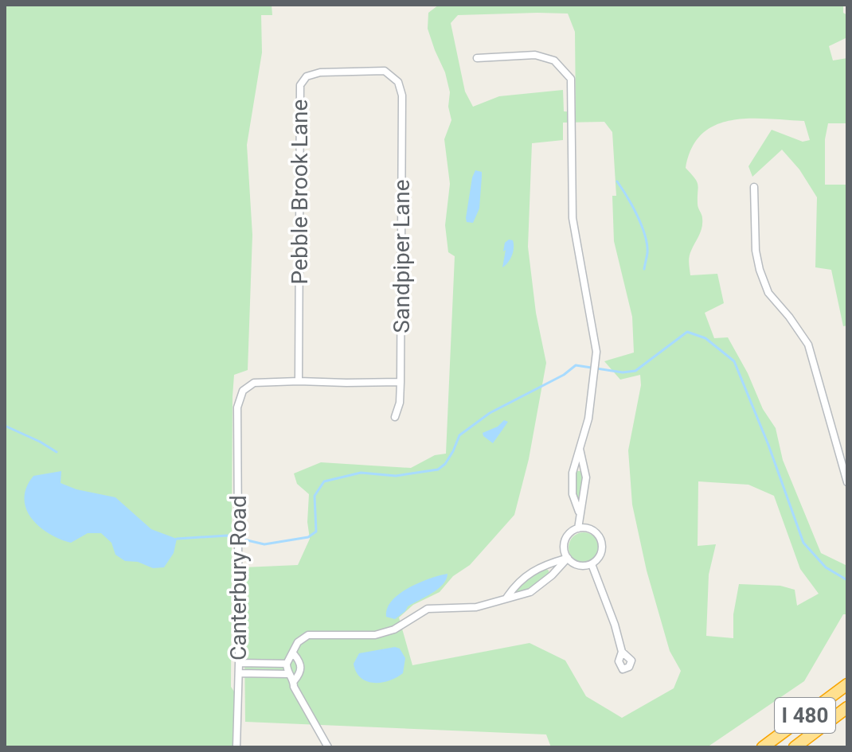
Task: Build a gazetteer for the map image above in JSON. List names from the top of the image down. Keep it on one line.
{"streets":{"highway":["I 480"],"street":["Pebble Brook Lane","Sandpiper Lane","Canterbury Road"]},"crossings":[["Pebble Brook Lane","Sandpiper Lane"],["Pebble Brook Lane","Canterbury Road"]]}
